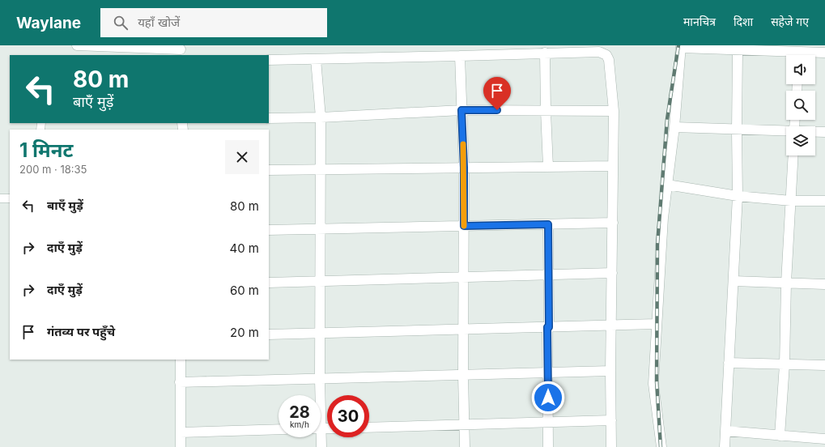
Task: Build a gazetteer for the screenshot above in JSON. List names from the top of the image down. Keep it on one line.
{"page":{"header":"Waylane","search":"यहाँ खोजें","nav":["मानचित्र","दिशा","सहेजे गए"],"turn":["80 m","बाएँ मुड़ें"],"heading":["1 मिनट","200 m · 18:35"],"list":[{"name":"बाएँ मुड़ें","value":"80 m"},{"name":"दाएँ मुड़ें","value":"40 m"},{"name":"दाएँ मुड़ें","value":"60 m"},{"name":"गंतव्य पर पहुँचे","value":"20 m"}],"speed":"28 km/h","limit":"30"}}
